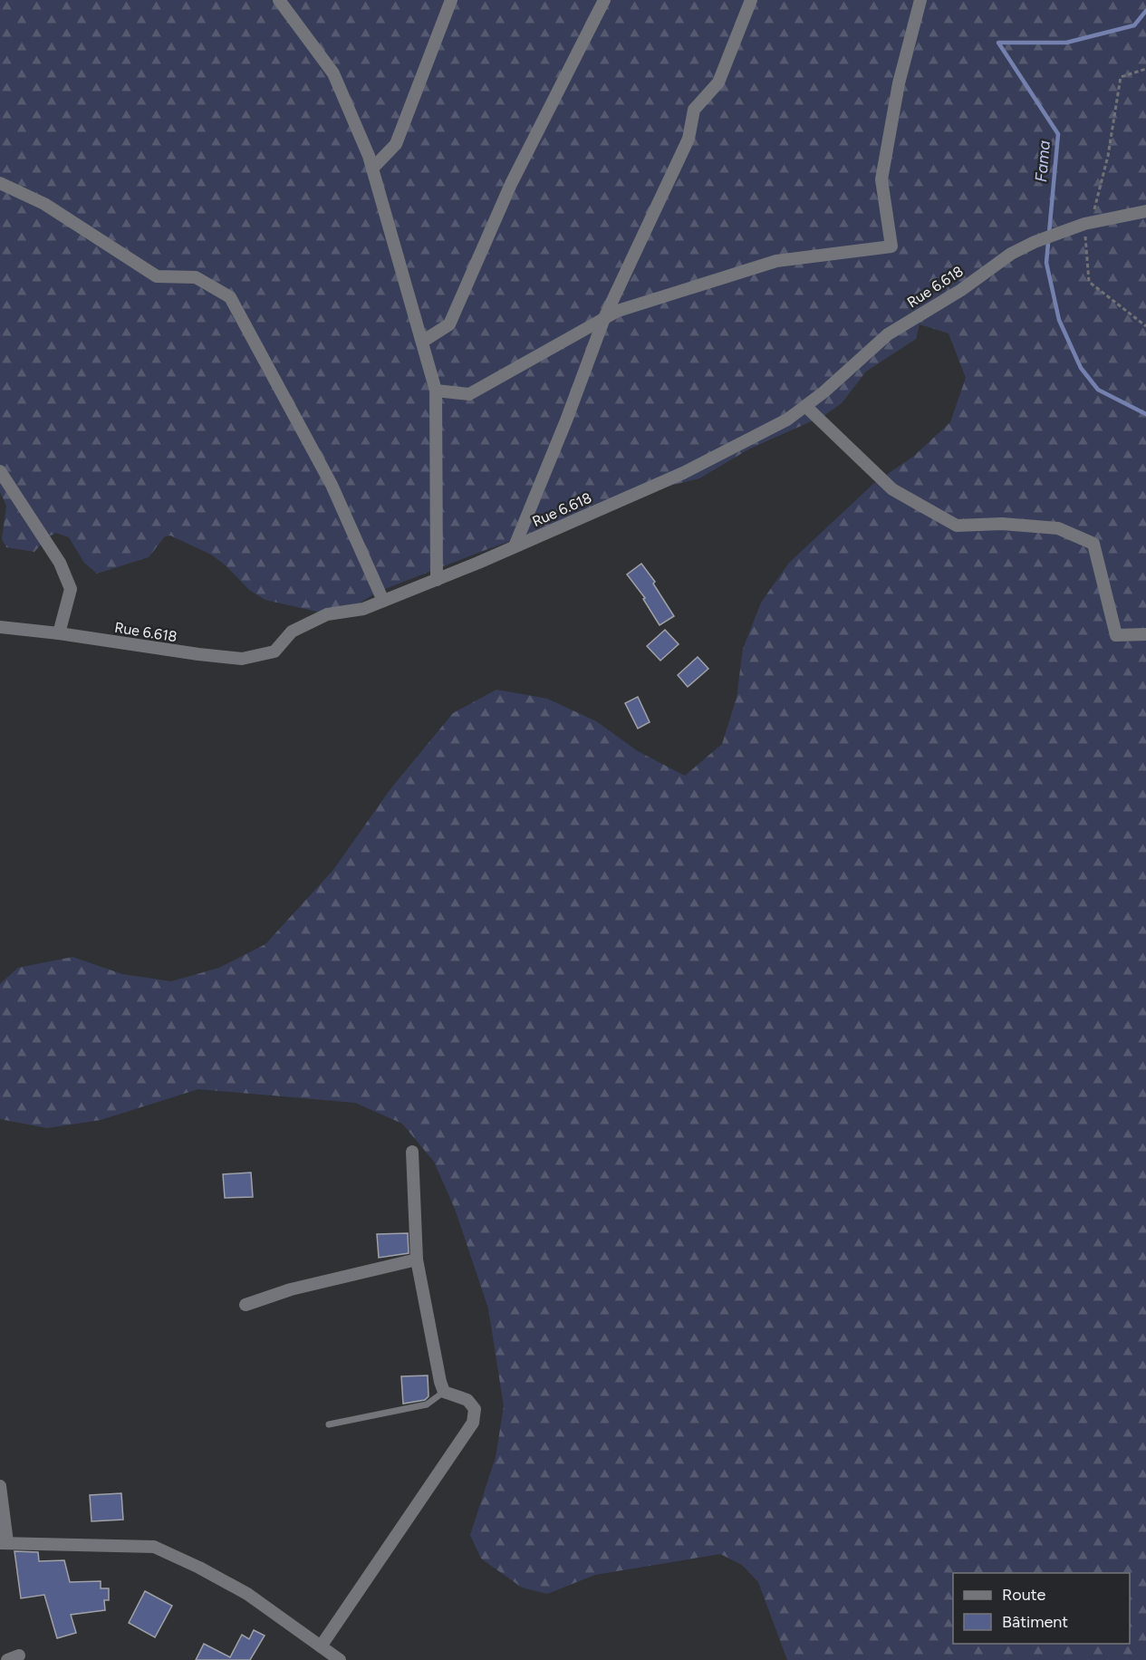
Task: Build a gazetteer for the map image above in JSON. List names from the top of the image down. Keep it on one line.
{"streets":{"street":["Rue 6.618"]},"water":["Fama"],"legend":["Route","Bâtiment"]}
